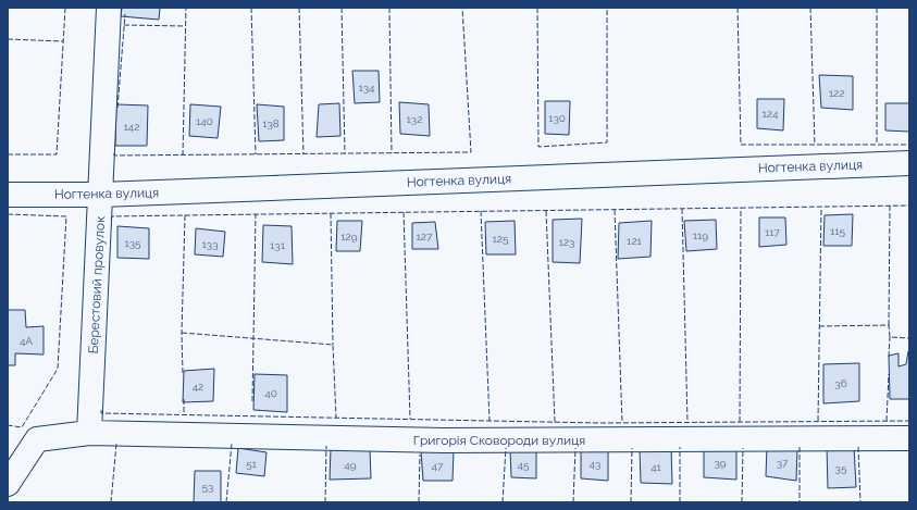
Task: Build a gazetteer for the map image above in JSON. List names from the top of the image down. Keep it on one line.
{"streets":{"street":["Ногтенка вулиця","Берестовий провулок","Григорія Сковороди вулиця"]},"crossings":[["Ногтенка вулиця","Берестовий провулок"],["Берестовий провулок","Григорія Сковороди вулиця"]],"house_numbers":["134","122","124","130","132","140","138","142","115","117","119","129","127","125","121","123","135","133","131","4А","36","42","40","39","37","51","43","49","45","47","41","35","53"]}
